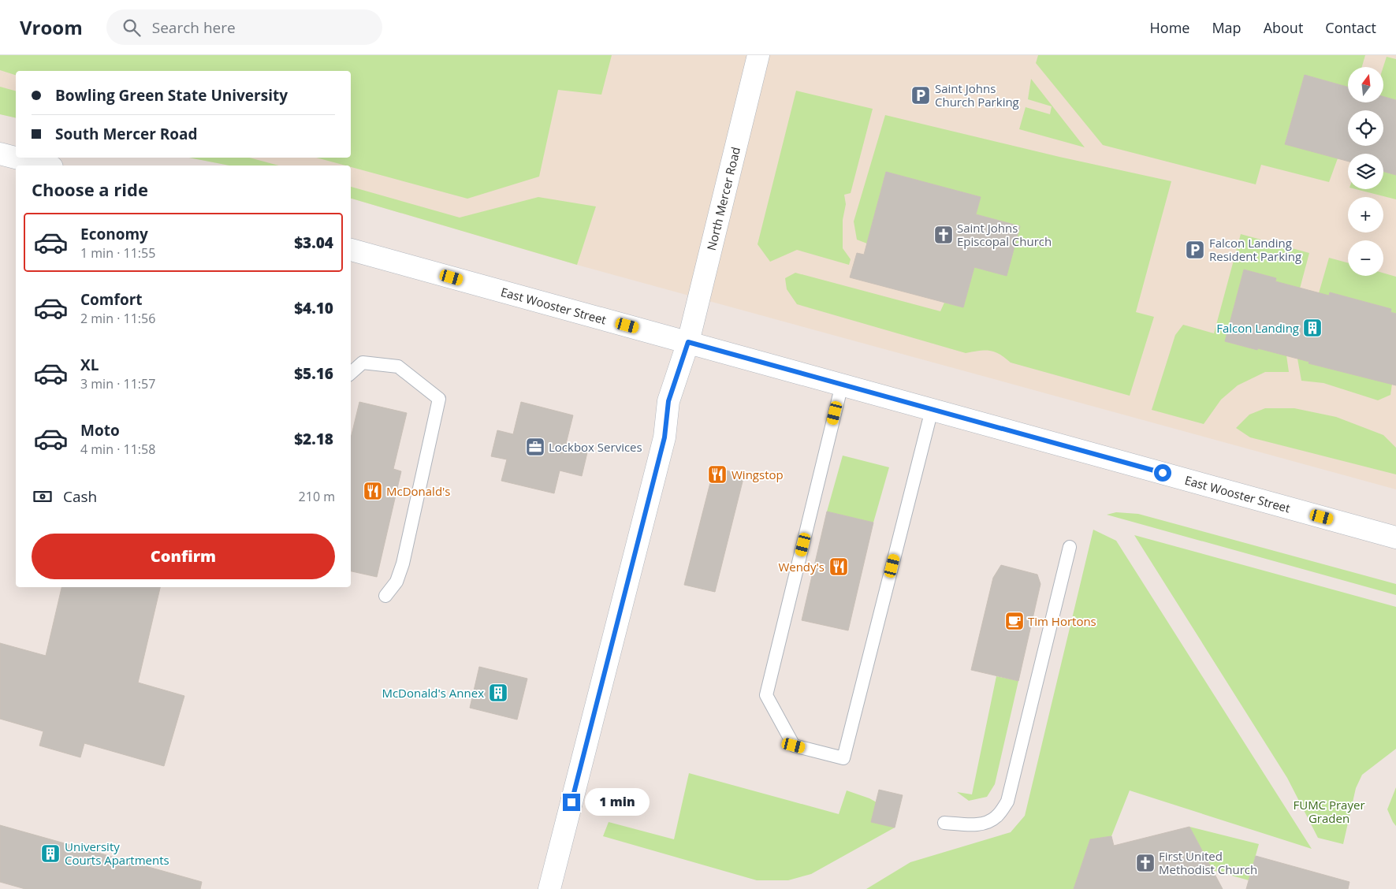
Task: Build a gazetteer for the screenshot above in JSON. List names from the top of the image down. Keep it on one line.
{"streets":{"main road":["North Mercer Road","East Wooster Street"]},"crossings":[["North Mercer Road","East Wooster Street"]],"parks":["FUMC Prayer Graden"],"places":{"parking":["Saint Johns Church Parking","Falcon Landing Resident Parking"],"church":["Saint Johns Episcopal Church","First United Methodist Church"],"building":["Falcon Landing","McDonald's Annex","University Courts Apartments"],"office":["Lockbox Services"],"restaurant":["Wingstop","McDonald's","Wendy's"],"cafe":["Tim Hortons"]},"north":"top","page":{"header":"Vroom","search":"Search here","nav":["Home","Map","About","Contact"],"map_buttons":["+","−"],"banner":["Bowling Green State University","South Mercer Road"],"heading":"Choose a ride","list":[{"name":"Economy","note":"1 min · 11:55","value":"$3.04"},{"name":"Comfort","note":"2 min · 11:56","value":"$4.10"},{"name":"XL","note":"3 min · 11:57","value":"$5.16"},{"name":"Moto","note":"4 min · 11:58","value":"$2.18"}],"pay":["Cash","210 m"],"buttons":"Confirm","bubble":"1 min"}}
